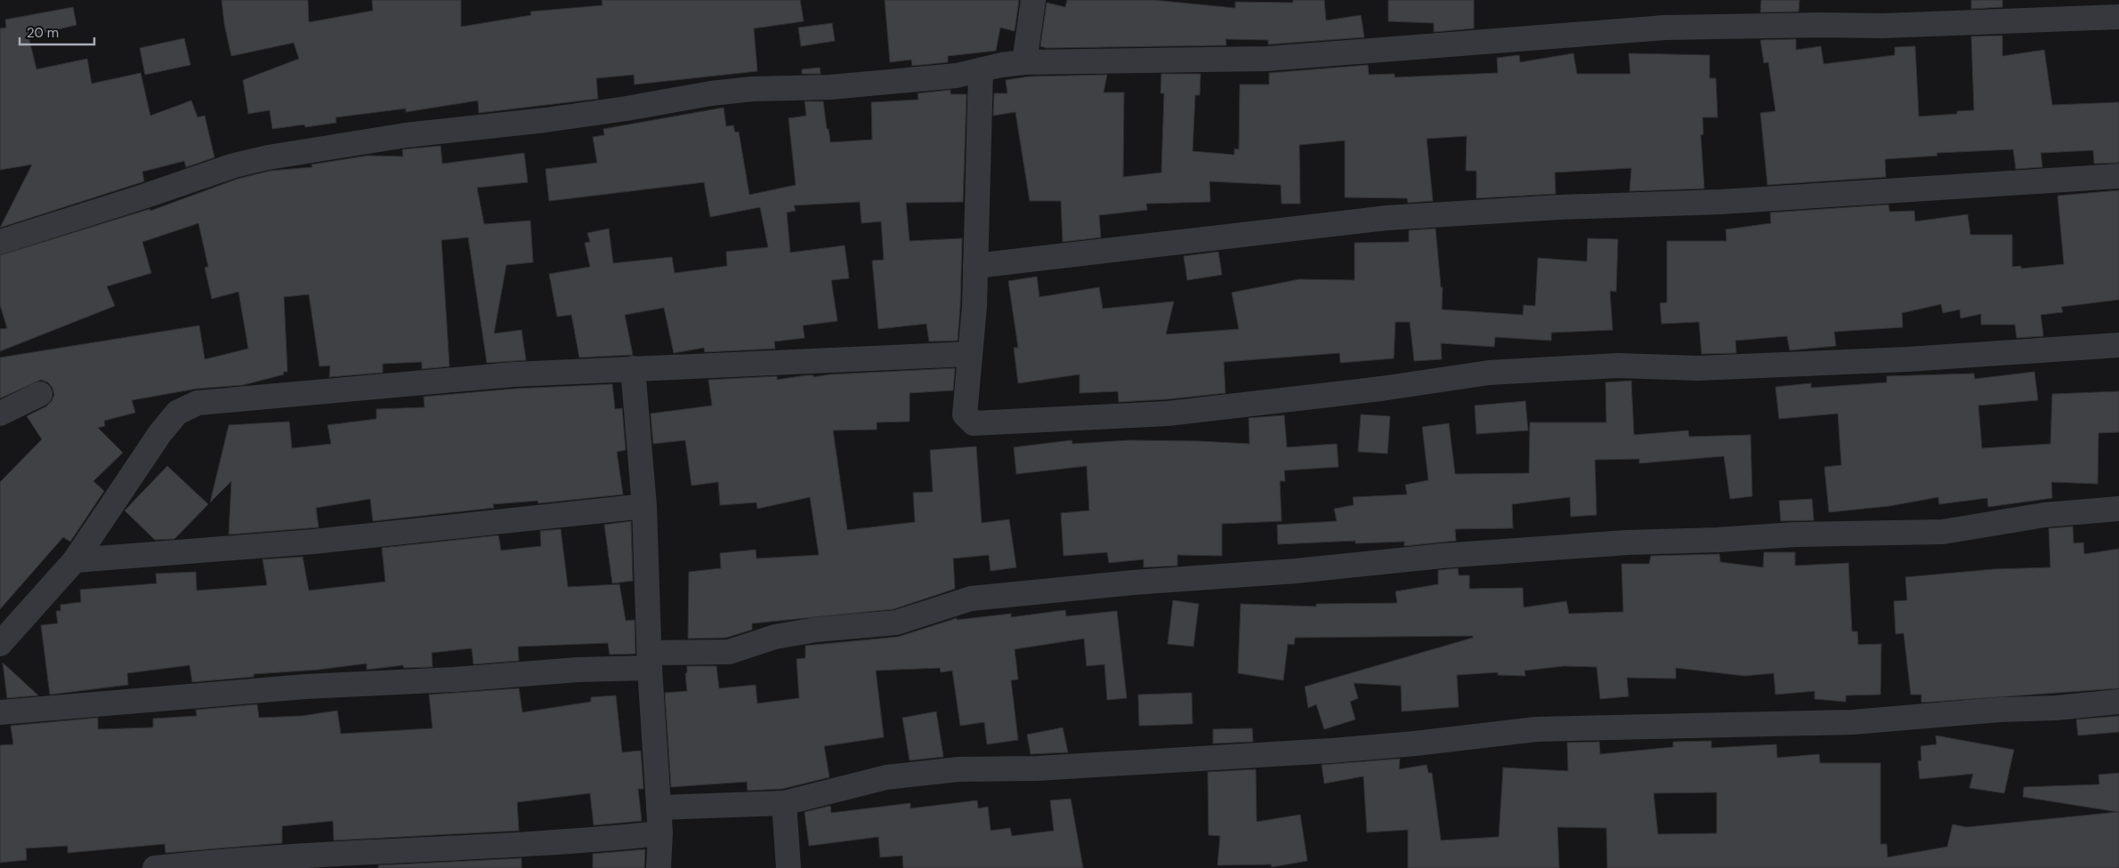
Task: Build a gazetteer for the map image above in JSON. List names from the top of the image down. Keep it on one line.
{"scale_bar":"20 m"}
